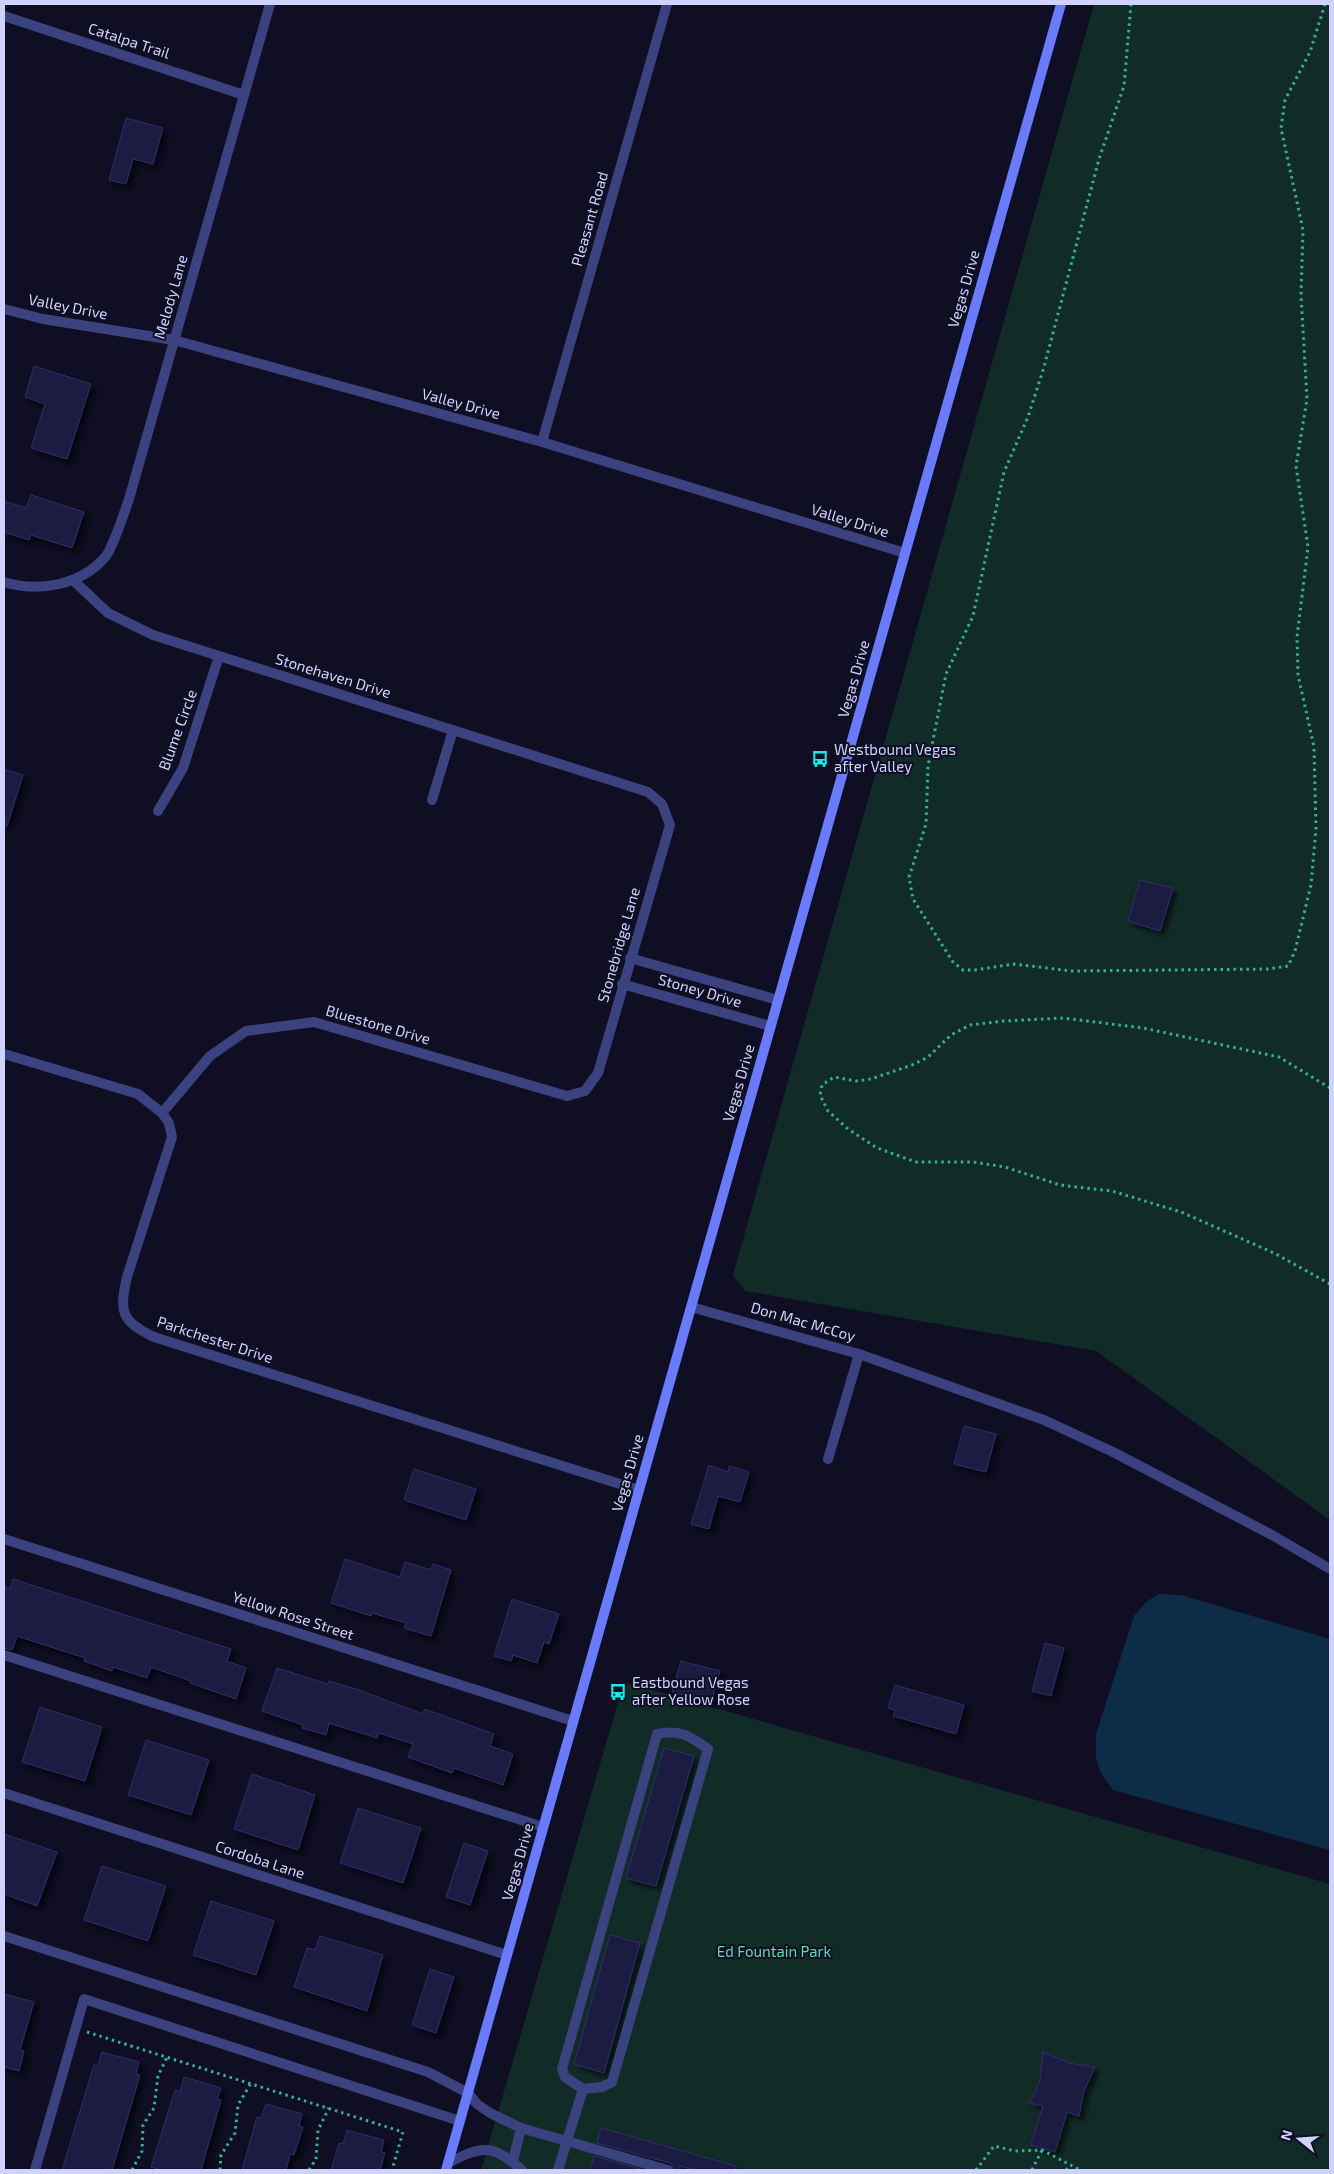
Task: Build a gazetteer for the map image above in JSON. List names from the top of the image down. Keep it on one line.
{"streets":{"main road":["Vegas Drive"],"street":["Catalpa Trail","Pleasant Road","Melody Lane","Valley Drive","Stonehaven Drive","Blume Circle","Stonebridge Lane","Stoney Drive","Bluestone Drive","Don Mac McCoy","Parkchester Drive","Yellow Rose Street","Cordoba Lane"]},"crossings":[["Catalpa Trail","Melody Lane"],["Pleasant Road","Valley Drive"],["Vegas Drive","Valley Drive"],["Vegas Drive","Stoney Drive"],["Vegas Drive","Don Mac McCoy"],["Vegas Drive","Parkchester Drive"],["Vegas Drive","Yellow Rose Street"],["Vegas Drive","Cordoba Lane"],["Melody Lane","Valley Drive"],["Melody Lane","Stonehaven Drive"],["Stonehaven Drive","Blume Circle"],["Stonehaven Drive","Stonebridge Lane"],["Stonebridge Lane","Stoney Drive"],["Stonebridge Lane","Bluestone Drive"],["Bluestone Drive","Parkchester Drive"]],"parks":["Ed Fountain Park"],"places":{"bus stop":["Westbound Vegas after Valley","Eastbound Vegas after Yellow Rose"]},"north":"left"}
